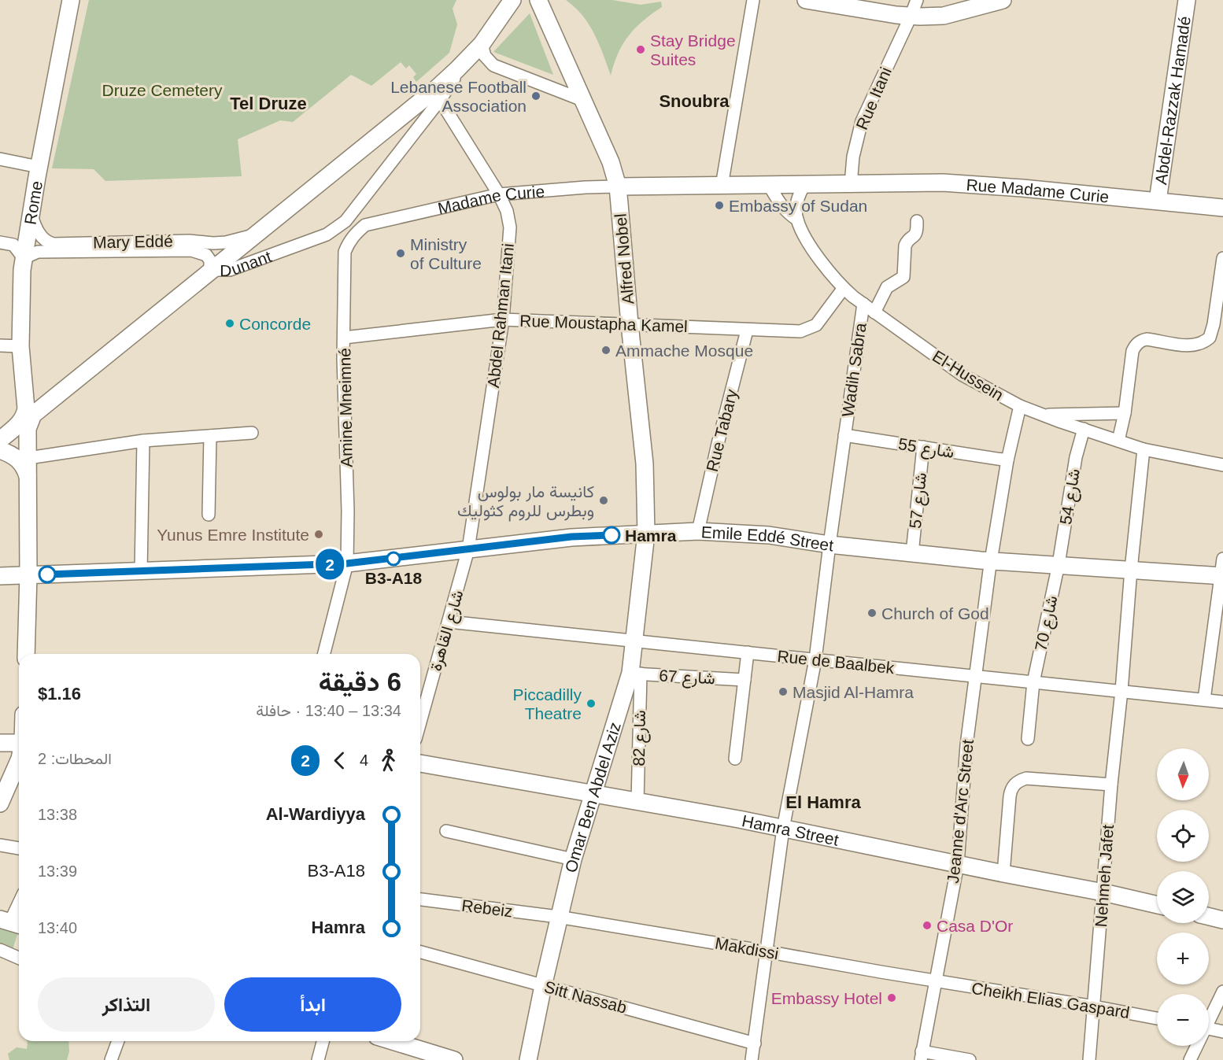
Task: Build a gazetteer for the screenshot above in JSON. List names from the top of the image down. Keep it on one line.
{"streets":{"street":["Rue Itani","Abdel-Razzak Hamadé","Rue Madame Curie","Madame Curie","Rome","Mary Eddé","Alfred Nobel","Dunant","Abdel Rahman Itani","Rue Moustapha Kamel","Wadih Sabra","El-Hussein","Amine Mneimné","Rue Tabary","شارع 55","شارع 54","شارع 57","Emile Eddé Street","شارع 70","شارع القاهرة","Rue de Baalbek","شارع 67","شارع 82","Omar Ben Abdel Aziz","Jeanne d'Arc Street","Hamra Street","Nehmeh Jafet","Rebeiz","Makdissi","Sitt Nassab","Cheikh Elias Gaspard"]},"crossings":[["Rue Itani","Rue Madame Curie"],["Abdel-Razzak Hamadé","Rue Madame Curie"],["Madame Curie","Alfred Nobel"],["Madame Curie","Abdel Rahman Itani"],["Madame Curie","Amine Mneimné"],["Rome","Mary Eddé"],["Mary Eddé","Dunant"],["Alfred Nobel","Rue Moustapha Kamel"],["Alfred Nobel","Emile Eddé Street"],["Alfred Nobel","Omar Ben Abdel Aziz"],["Dunant","Abdel Rahman Itani"],["Abdel Rahman Itani","Rue Moustapha Kamel"],["Abdel Rahman Itani","Emile Eddé Street"],["Abdel Rahman Itani","شارع القاهرة"],["Rue Moustapha Kamel","El-Hussein"],["Rue Moustapha Kamel","Amine Mneimné"],["Rue Moustapha Kamel","Rue Tabary"],["Wadih Sabra","El-Hussein"],["Wadih Sabra","شارع 55"],["Wadih Sabra","Emile Eddé Street"],["Wadih Sabra","Rue de Baalbek"],["Wadih Sabra","Hamra Street"],["Wadih Sabra","Makdissi"],["Wadih Sabra","Sitt Nassab"],["El-Hussein","شارع 54"],["El-Hussein","Jeanne d'Arc Street"],["El-Hussein","Nehmeh Jafet"],["Amine Mneimné","Emile Eddé Street"],["Rue Tabary","Emile Eddé Street"],["شارع 55","شارع 57"],["شارع 55","Jeanne d'Arc Street"],["شارع 54","Emile Eddé Street"],["شارع 54","شارع 70"],["شارع 57","Emile Eddé Street"],["Emile Eddé Street","شارع 70"],["Emile Eddé Street","شارع القاهرة"],["Emile Eddé Street","Omar Ben Abdel Aziz"],["Emile Eddé Street","Jeanne d'Arc Street"],["Emile Eddé Street","Nehmeh Jafet"],["شارع 70","Rue de Baalbek"],["شارع القاهرة","Rue de Baalbek"],["Rue de Baalbek","Omar Ben Abdel Aziz"],["Rue de Baalbek","Jeanne d'Arc Street"],["Rue de Baalbek","Nehmeh Jafet"],["شارع 67","شارع 82"],["شارع 67","Omar Ben Abdel Aziz"],["شارع 82","Omar Ben Abdel Aziz"],["شارع 82","Hamra Street"],["Omar Ben Abdel Aziz","Hamra Street"],["Omar Ben Abdel Aziz","Rebeiz"],["Omar Ben Abdel Aziz","Makdissi"],["Omar Ben Abdel Aziz","Sitt Nassab"],["Jeanne d'Arc Street","Hamra Street"],["Jeanne d'Arc Street","Makdissi"],["Jeanne d'Arc Street","Cheikh Elias Gaspard"],["Hamra Street","Nehmeh Jafet"],["Nehmeh Jafet","Cheikh Elias Gaspard"],["Rebeiz","Makdissi"],["Makdissi","Cheikh Elias Gaspard"]],"districts":["Snoubra","Tel Druze","El Hamra"],"parks":["Druze Cemetery"],"places":["Stay Bridge Suites","Lebanese Football Association","Embassy of Sudan","Ministry of Culture","Concorde","Ammache Mosque","كانيسة مار بولوس وبطرس للروم كثوليك","Yunus Emre Institute","Hamra","B3-A18","Church of God","Masjid Al-Hamra","Piccadilly Theatre","Casa D'Or","Embassy Hotel"],"lines":["bus line 2"],"north":"bottom","page":{"on_map":"2","heading":["6 دقيقة","13:34 – 13:40 · حافلة","$1.16"],"legs":["4","2","المحطات: 2"],"map_buttons":["+","−"],"list":[{"name":"Al-Wardiyya","value":"13:38"},{"name":"B3-A18","value":"13:39"},{"name":"Hamra","value":"13:40"}],"buttons":["ابدأ","التذاكر"]}}
